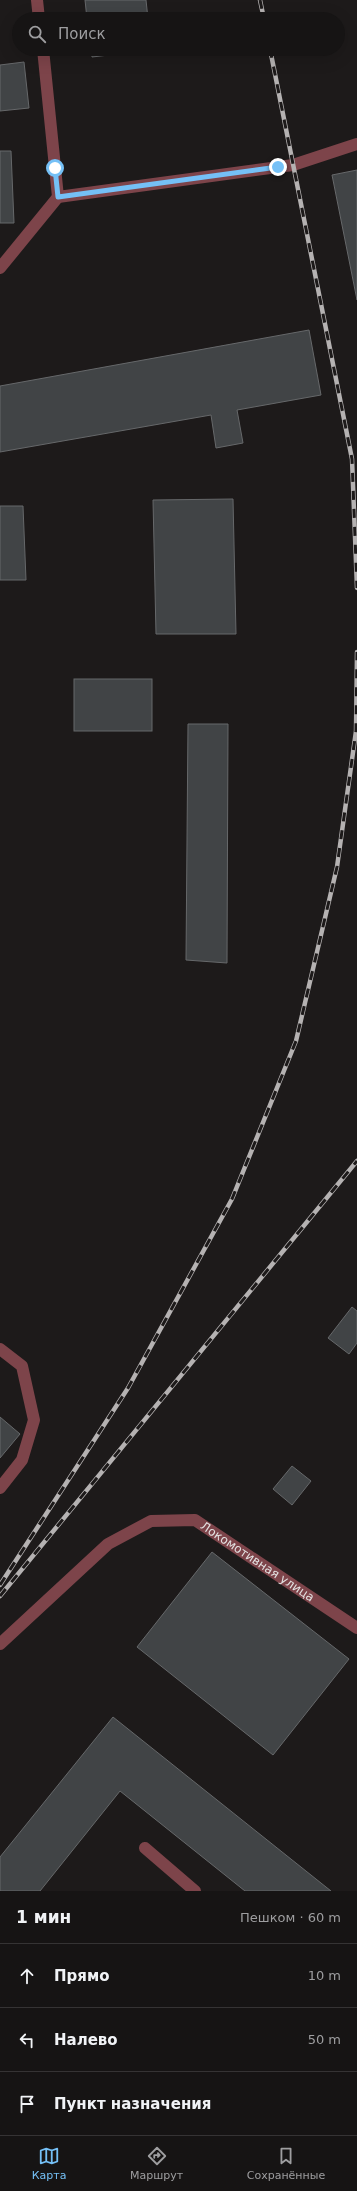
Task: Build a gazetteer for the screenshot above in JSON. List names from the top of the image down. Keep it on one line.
{"streets":{"street":["Локомотивная улица"]},"page":{"search":"Поиск","heading":["1 мин","Пешком · 60 m"],"list":[["Прямо","10 m"],["Налево","50 m"],"Пункт назначения"],"nav":["Карта","Маршрут","Сохранённые"]}}
